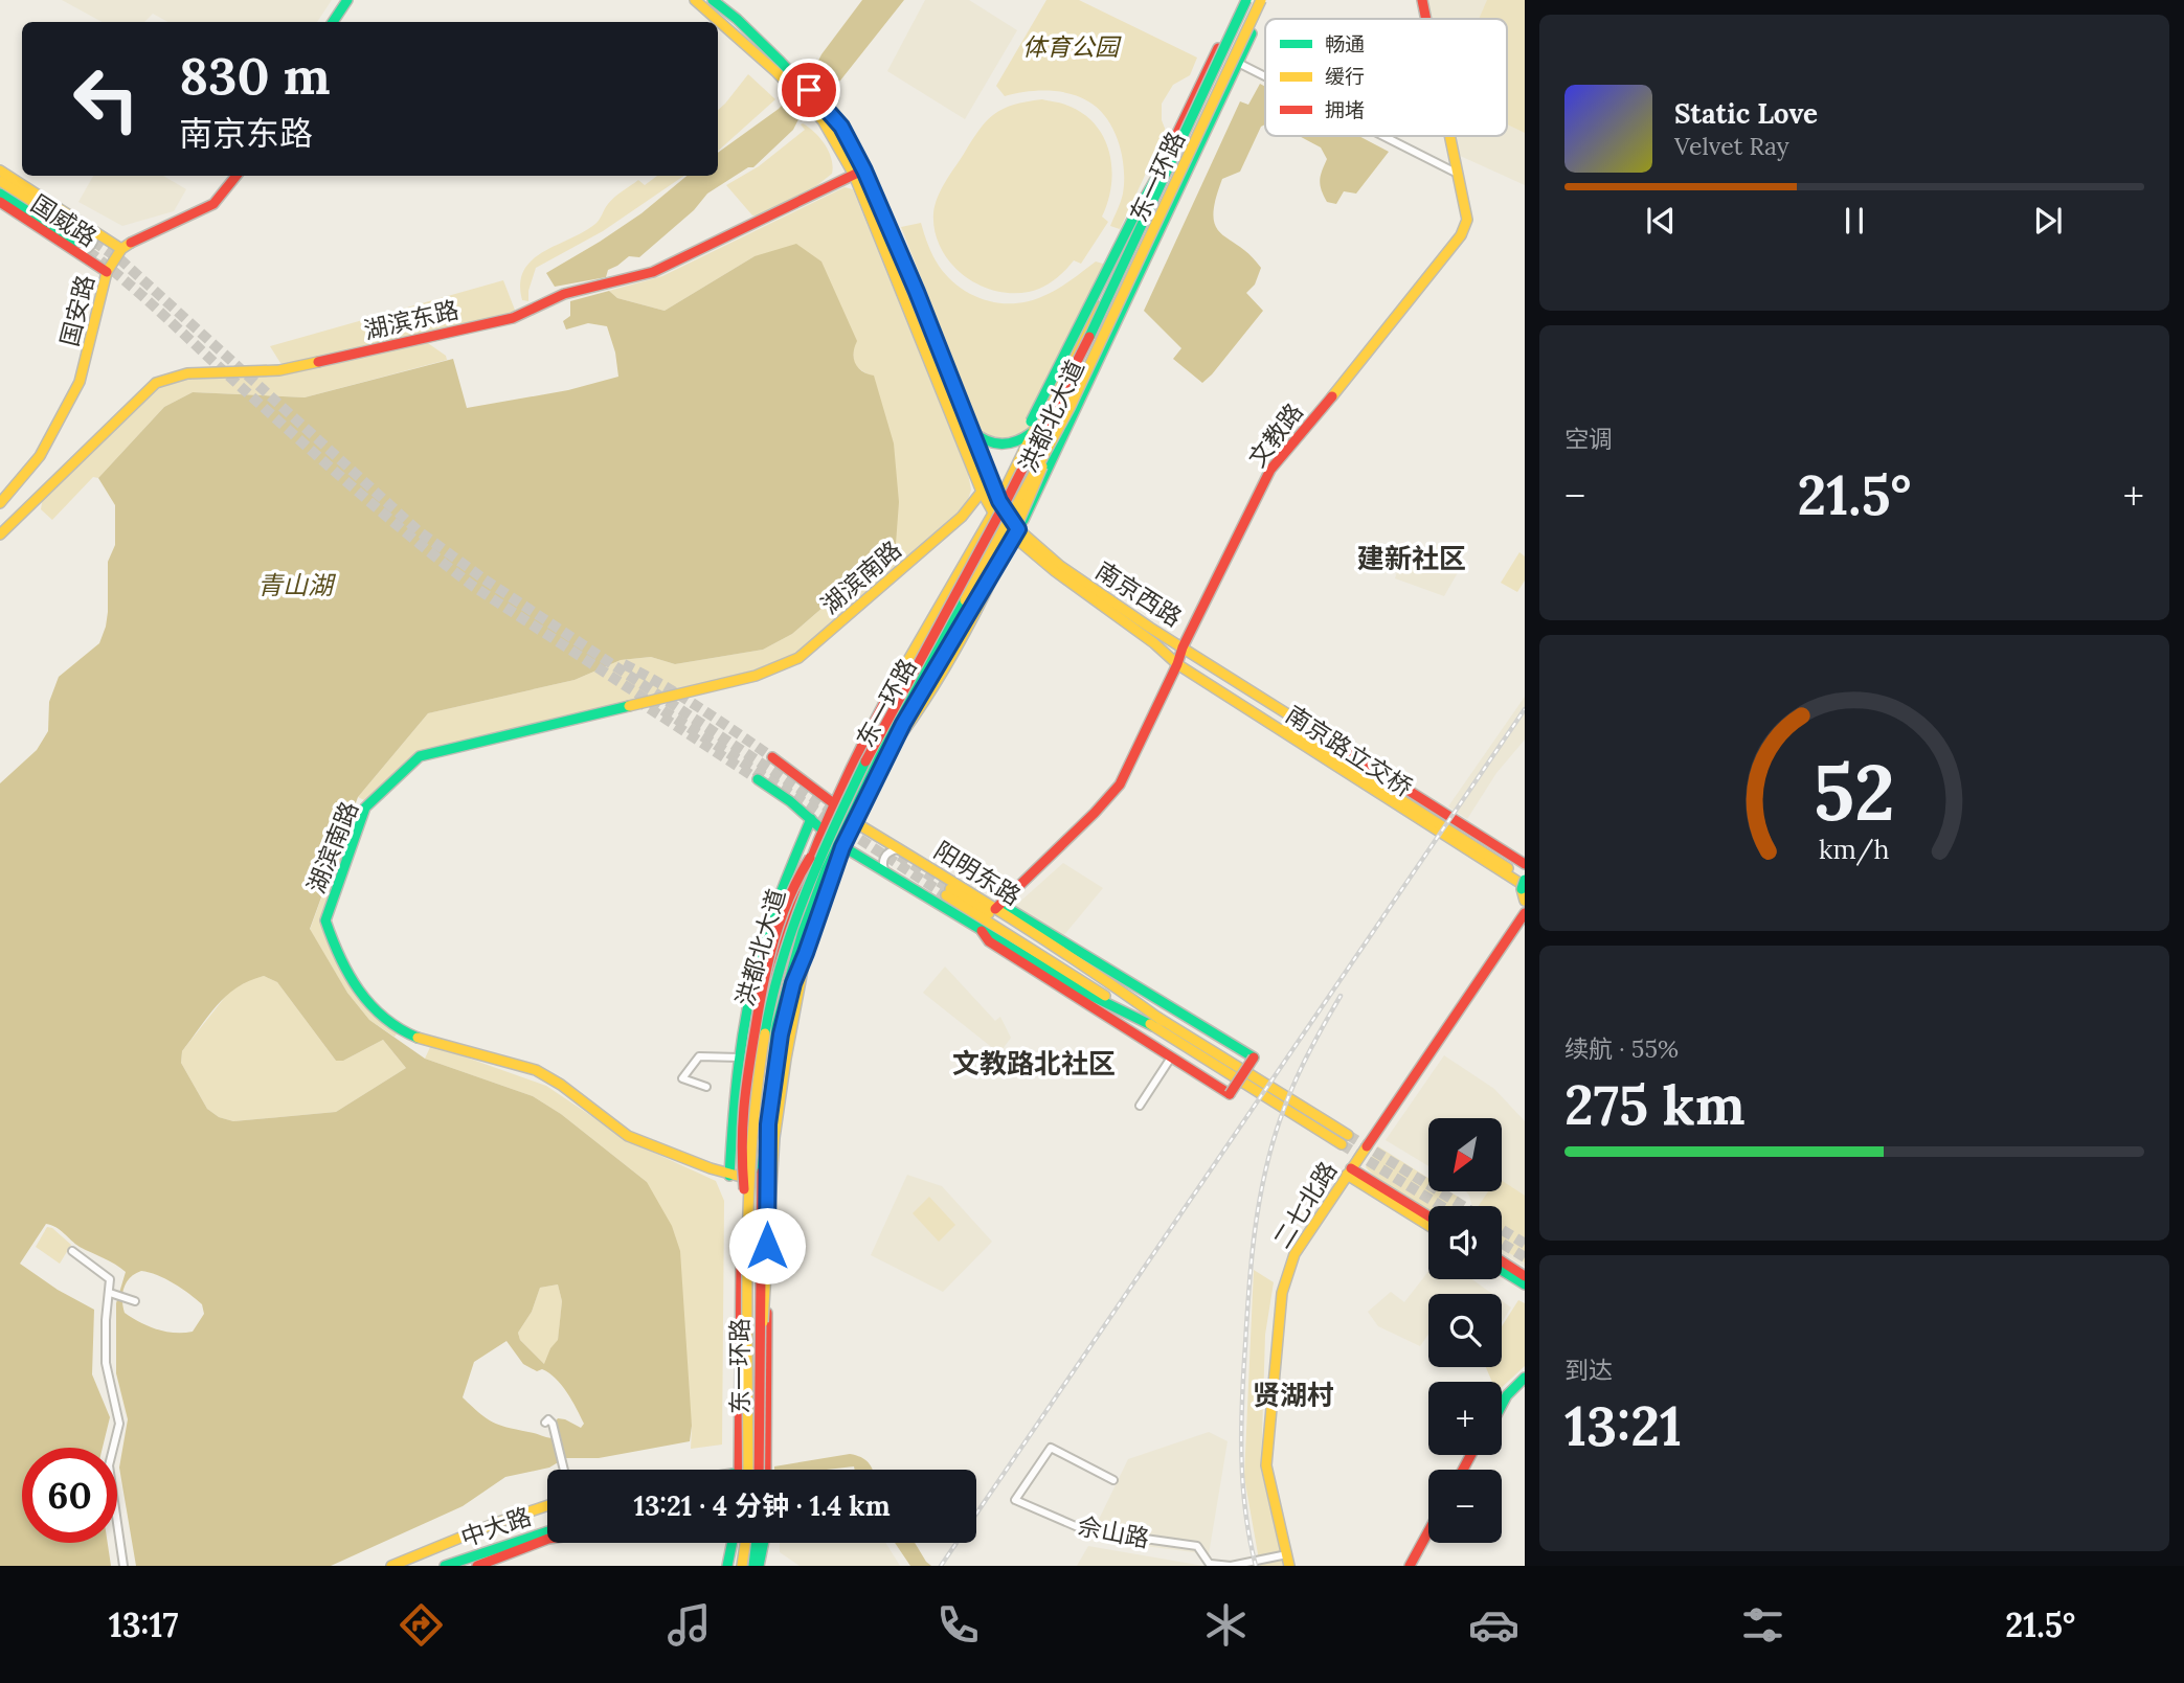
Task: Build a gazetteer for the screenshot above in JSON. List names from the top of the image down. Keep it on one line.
{"streets":{"main road":["东一环路","国威路","国安路","湖滨东路","洪都北大道","文教路","湖滨南路","南京西路","南京路立交桥","阳明东路","二七北路","中大路"],"street":["佘山路"]},"crossings":[["东一环路","洪都北大道"],["国威路","国安路"],["湖滨东路","南京西路"],["洪都北大道","湖滨南路"],["洪都北大道","南京西路"],["洪都北大道","阳明东路"],["文教路","南京西路"],["文教路","阳明东路"],["湖滨南路","南京西路"],["南京西路","南京路立交桥"],["二七北路","佘山路"]],"districts":["建新社区","文教路北社区","贤湖村"],"water":["青山湖"],"parks":["体育公园"],"legend":["畅通","缓行","拥堵"],"north":"bottom left","page":{"turn":["830 m","南京东路"],"song":["Static Love","Velvet Ray"],"tile":["空调",["续航 · 55%","275 km"],["到达","13:21"]],"heat":["−","21.5°","+"],"map_buttons":["+","−"],"limit":"60","trip":"13:21 · 4 分钟 · 1.4 km","tabs":["13:17","21.5°"],"gauge":["52","km/h"]}}
